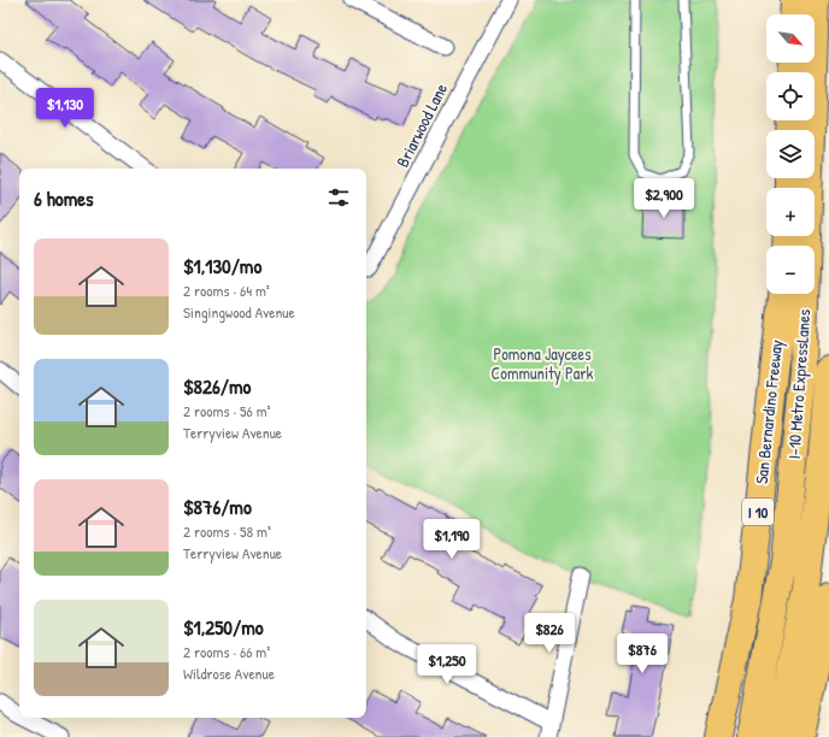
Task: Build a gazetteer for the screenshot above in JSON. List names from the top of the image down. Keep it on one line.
{"streets":{"highway":["I-10 Metro ExpressLanes","San Bernardino Freeway","I 10"],"street":["Briarwood Lane"]},"parks":["Pomona Jaycees Community Park"],"north":"bottom right","page":{"map_buttons":["+","−"],"price":["$1,130","$2,900","$1,190","$826","$876","$1,250"],"heading":"6 homes","list":[{"name":"$1,130/mo","note":"2 rooms · 64 m² · Singingwood Avenue"},{"name":"$826/mo","note":"2 rooms · 56 m² · Terryview Avenue"},{"name":"$876/mo","note":"2 rooms · 58 m² · Terryview Avenue"},{"name":"$1,250/mo","note":"2 rooms · 66 m² · Wildrose Avenue"}]}}
